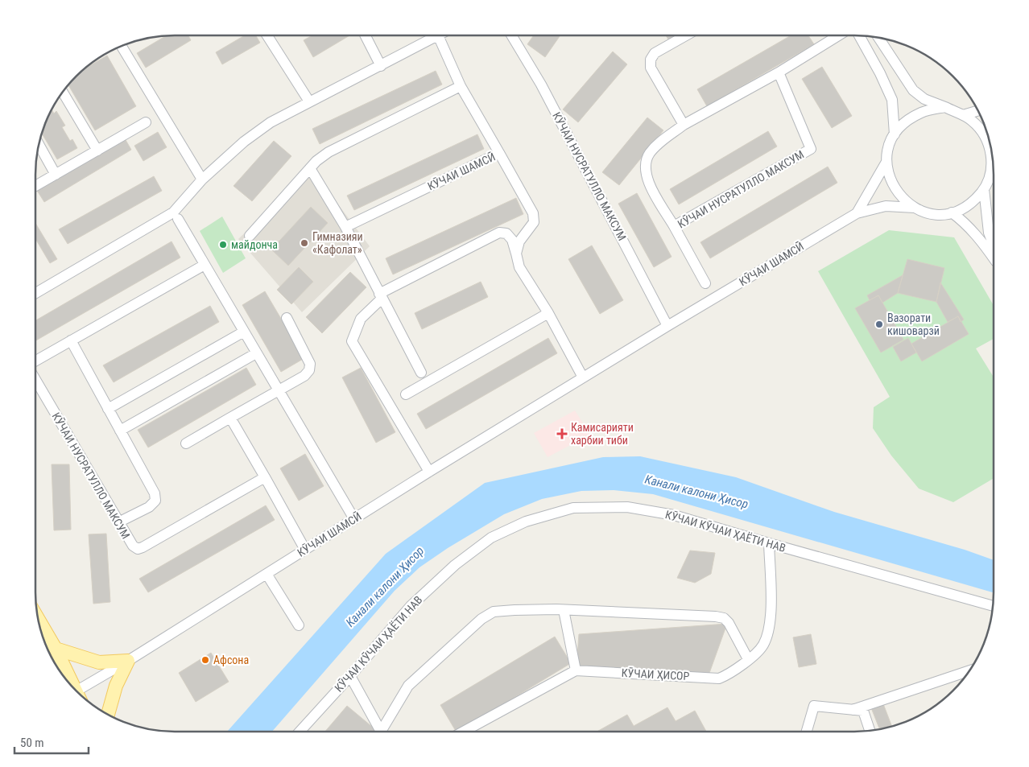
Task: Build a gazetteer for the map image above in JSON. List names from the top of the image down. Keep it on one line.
{"streets":{"street":["КӮЧАИ ШАМСӢ","КӮЧАИ НУСРАТУЛЛО МАКСУМ","КӮЧАИ КӮЧАИ ҲАЁТИ НАВ","КӮЧАИ ҲИСОР"]},"crossings":[["КӮЧАИ ШАМСӢ","КӮЧАИ НУСРАТУЛЛО МАКСУМ"],["КӮЧАИ КӮЧАИ ҲАЁТИ НАВ","КӮЧАИ ҲИСОР"]],"water":["Канали калони Ҳисор"],"places":{"other":["Гимназияи «Кафолат»","майдонча","Вазорати кишоварзӣ","Афсона"],"health":["Камисарияти харбии тиби"]},"scale_bar":"50 m"}
